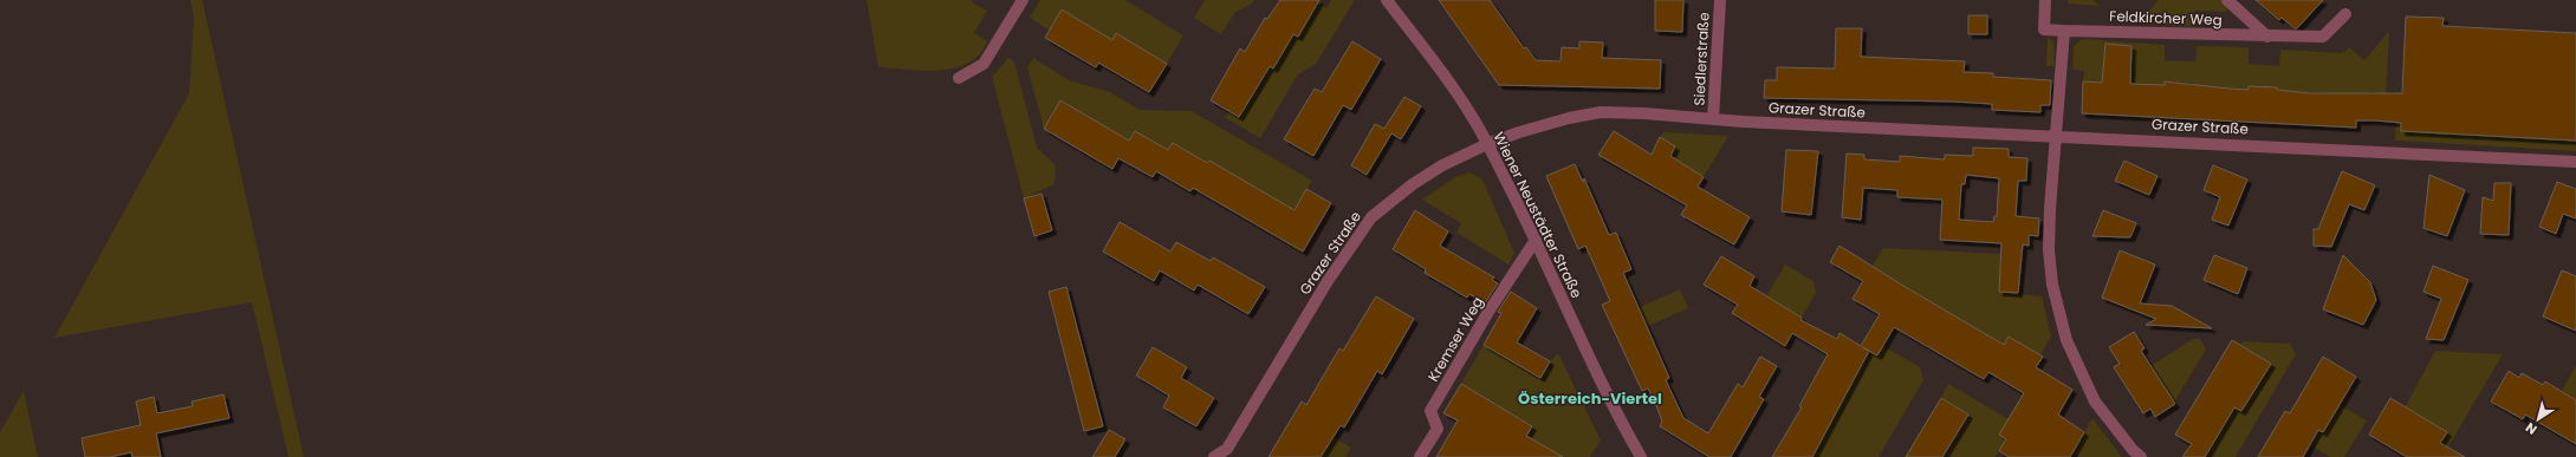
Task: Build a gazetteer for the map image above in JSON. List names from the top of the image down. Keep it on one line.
{"streets":{"street":["Feldkircher Weg","Siedlerstraße","Grazer Straße","Wiener Neustädter Straße","Kremser Weg"]},"crossings":[["Siedlerstraße","Grazer Straße"],["Grazer Straße","Wiener Neustädter Straße"],["Wiener Neustädter Straße","Kremser Weg"]],"districts":["Österreich-Viertel"],"north":"bottom left"}
